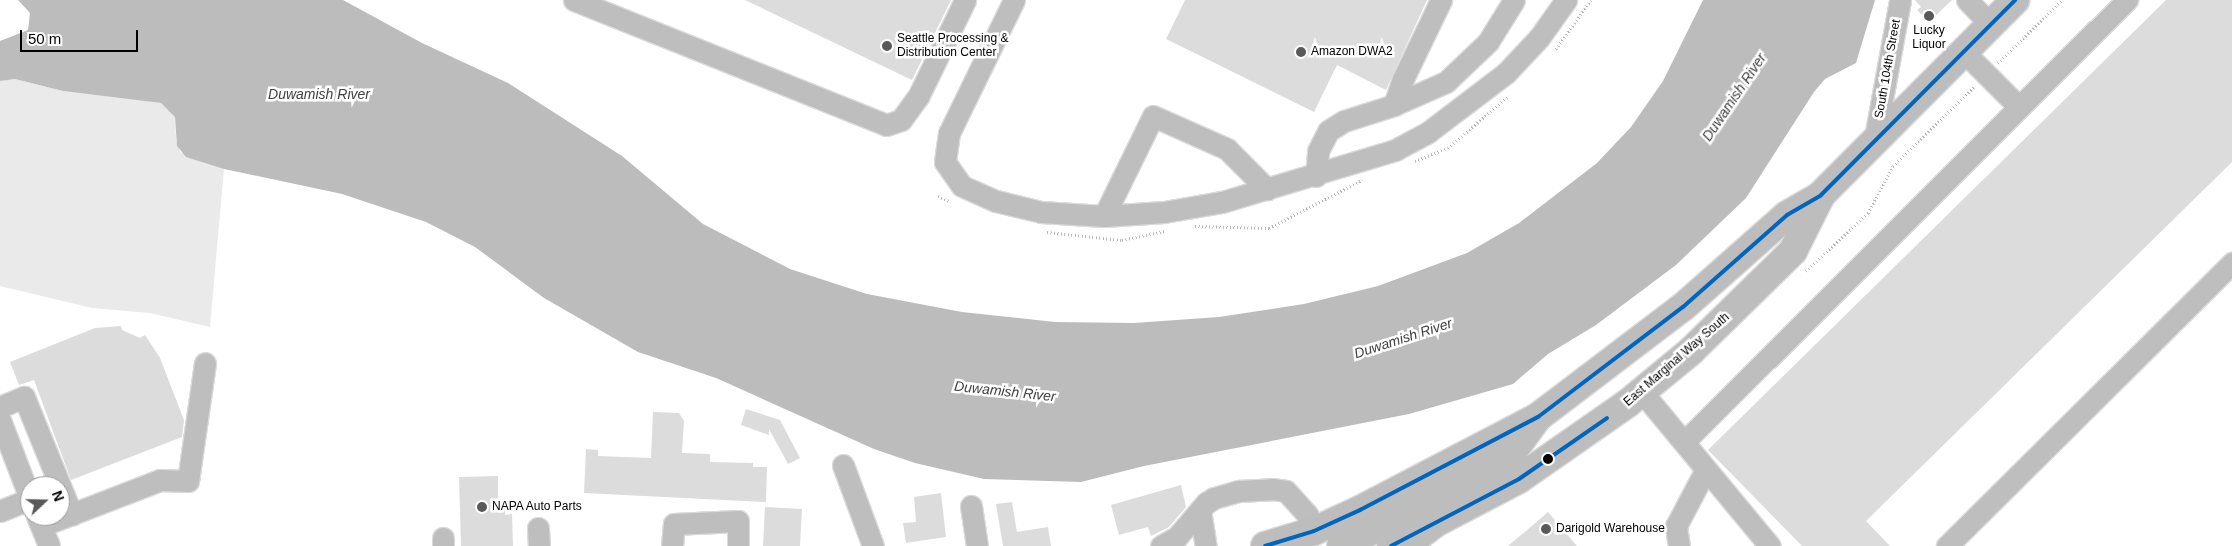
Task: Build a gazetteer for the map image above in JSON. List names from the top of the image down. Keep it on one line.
{"streets":{"main road":["East Marginal Way South"],"street":["South 104th Street"]},"crossings":[["South 104th Street","East Marginal Way South"]],"water":["Duwamish River"],"places":["Lucky Liquor","Seattle Processing & Distribution Center","Amazon DWA2","NAPA Auto Parts","Darigold Warehouse"],"scale_bar":"50 m","north":"right"}
